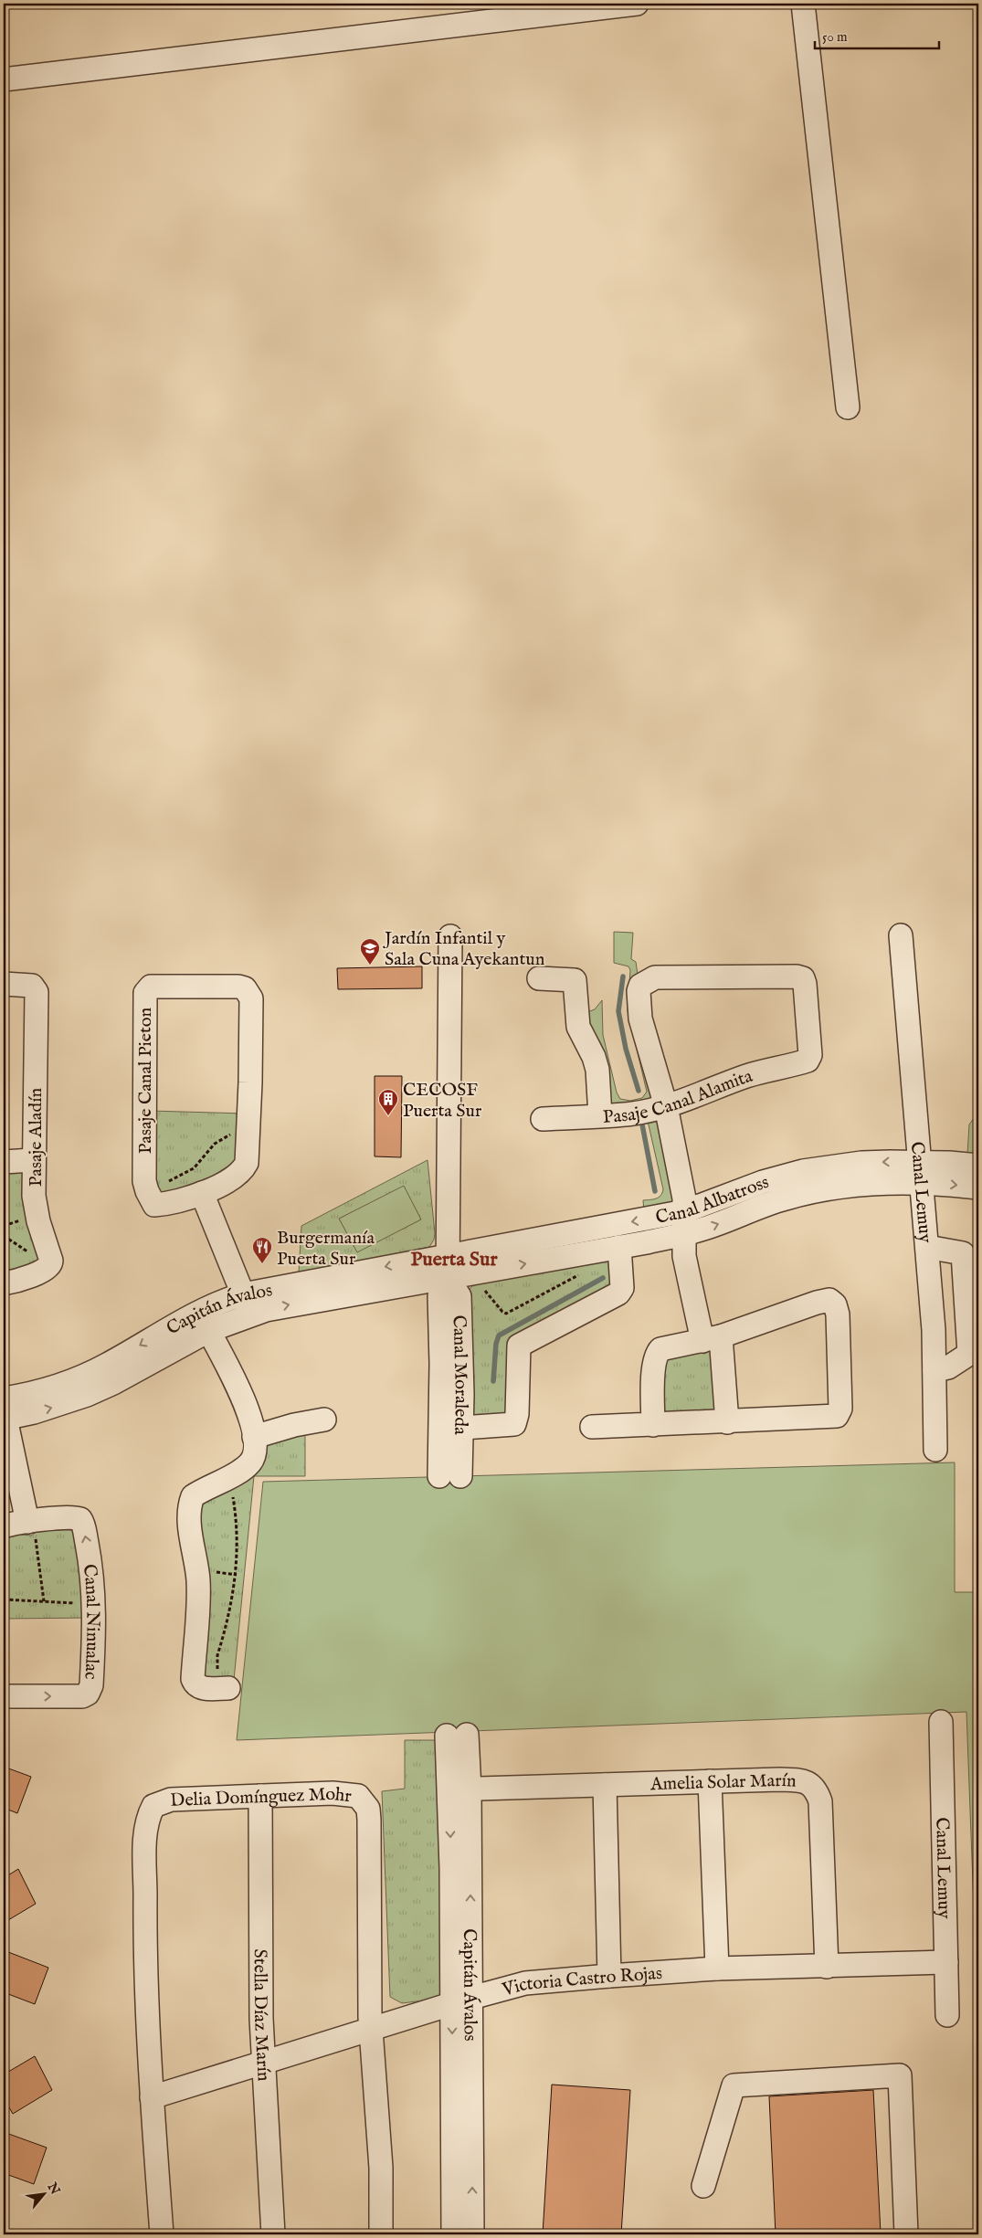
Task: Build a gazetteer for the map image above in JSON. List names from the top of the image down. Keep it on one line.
{"streets":{"street":["Pasaje Canal Pieton","Pasaje Canal Alamita","Pasaje Aladín","Canal Lemuy","Canal Albatross","Capitán Ávalos","Canal Moraleda","Canal Ninualac","Amelia Solar Marín","Delia Domínguez Mohr","Victoria Castro Rojas","Stella Díaz Marín"]},"crossings":[["Canal Lemuy","Canal Albatross"],["Canal Lemuy","Victoria Castro Rojas"],["Canal Albatross","Capitán Ávalos"],["Canal Albatross","Canal Moraleda"],["Capitán Ávalos","Canal Moraleda"],["Capitán Ávalos","Amelia Solar Marín"],["Capitán Ávalos","Victoria Castro Rojas"],["Amelia Solar Marín","Victoria Castro Rojas"],["Delia Domínguez Mohr","Victoria Castro Rojas"],["Delia Domínguez Mohr","Stella Díaz Marín"],["Victoria Castro Rojas","Stella Díaz Marín"]],"districts":["Puerta Sur"],"places":{"school or university":["Jardín Infantil y Sala Cuna Ayekantun"],"building":["CECOSF Puerta Sur"],"restaurant":["Burgermanía Puerta Sur"]},"scale_bar":"50 m","north":"top right"}
